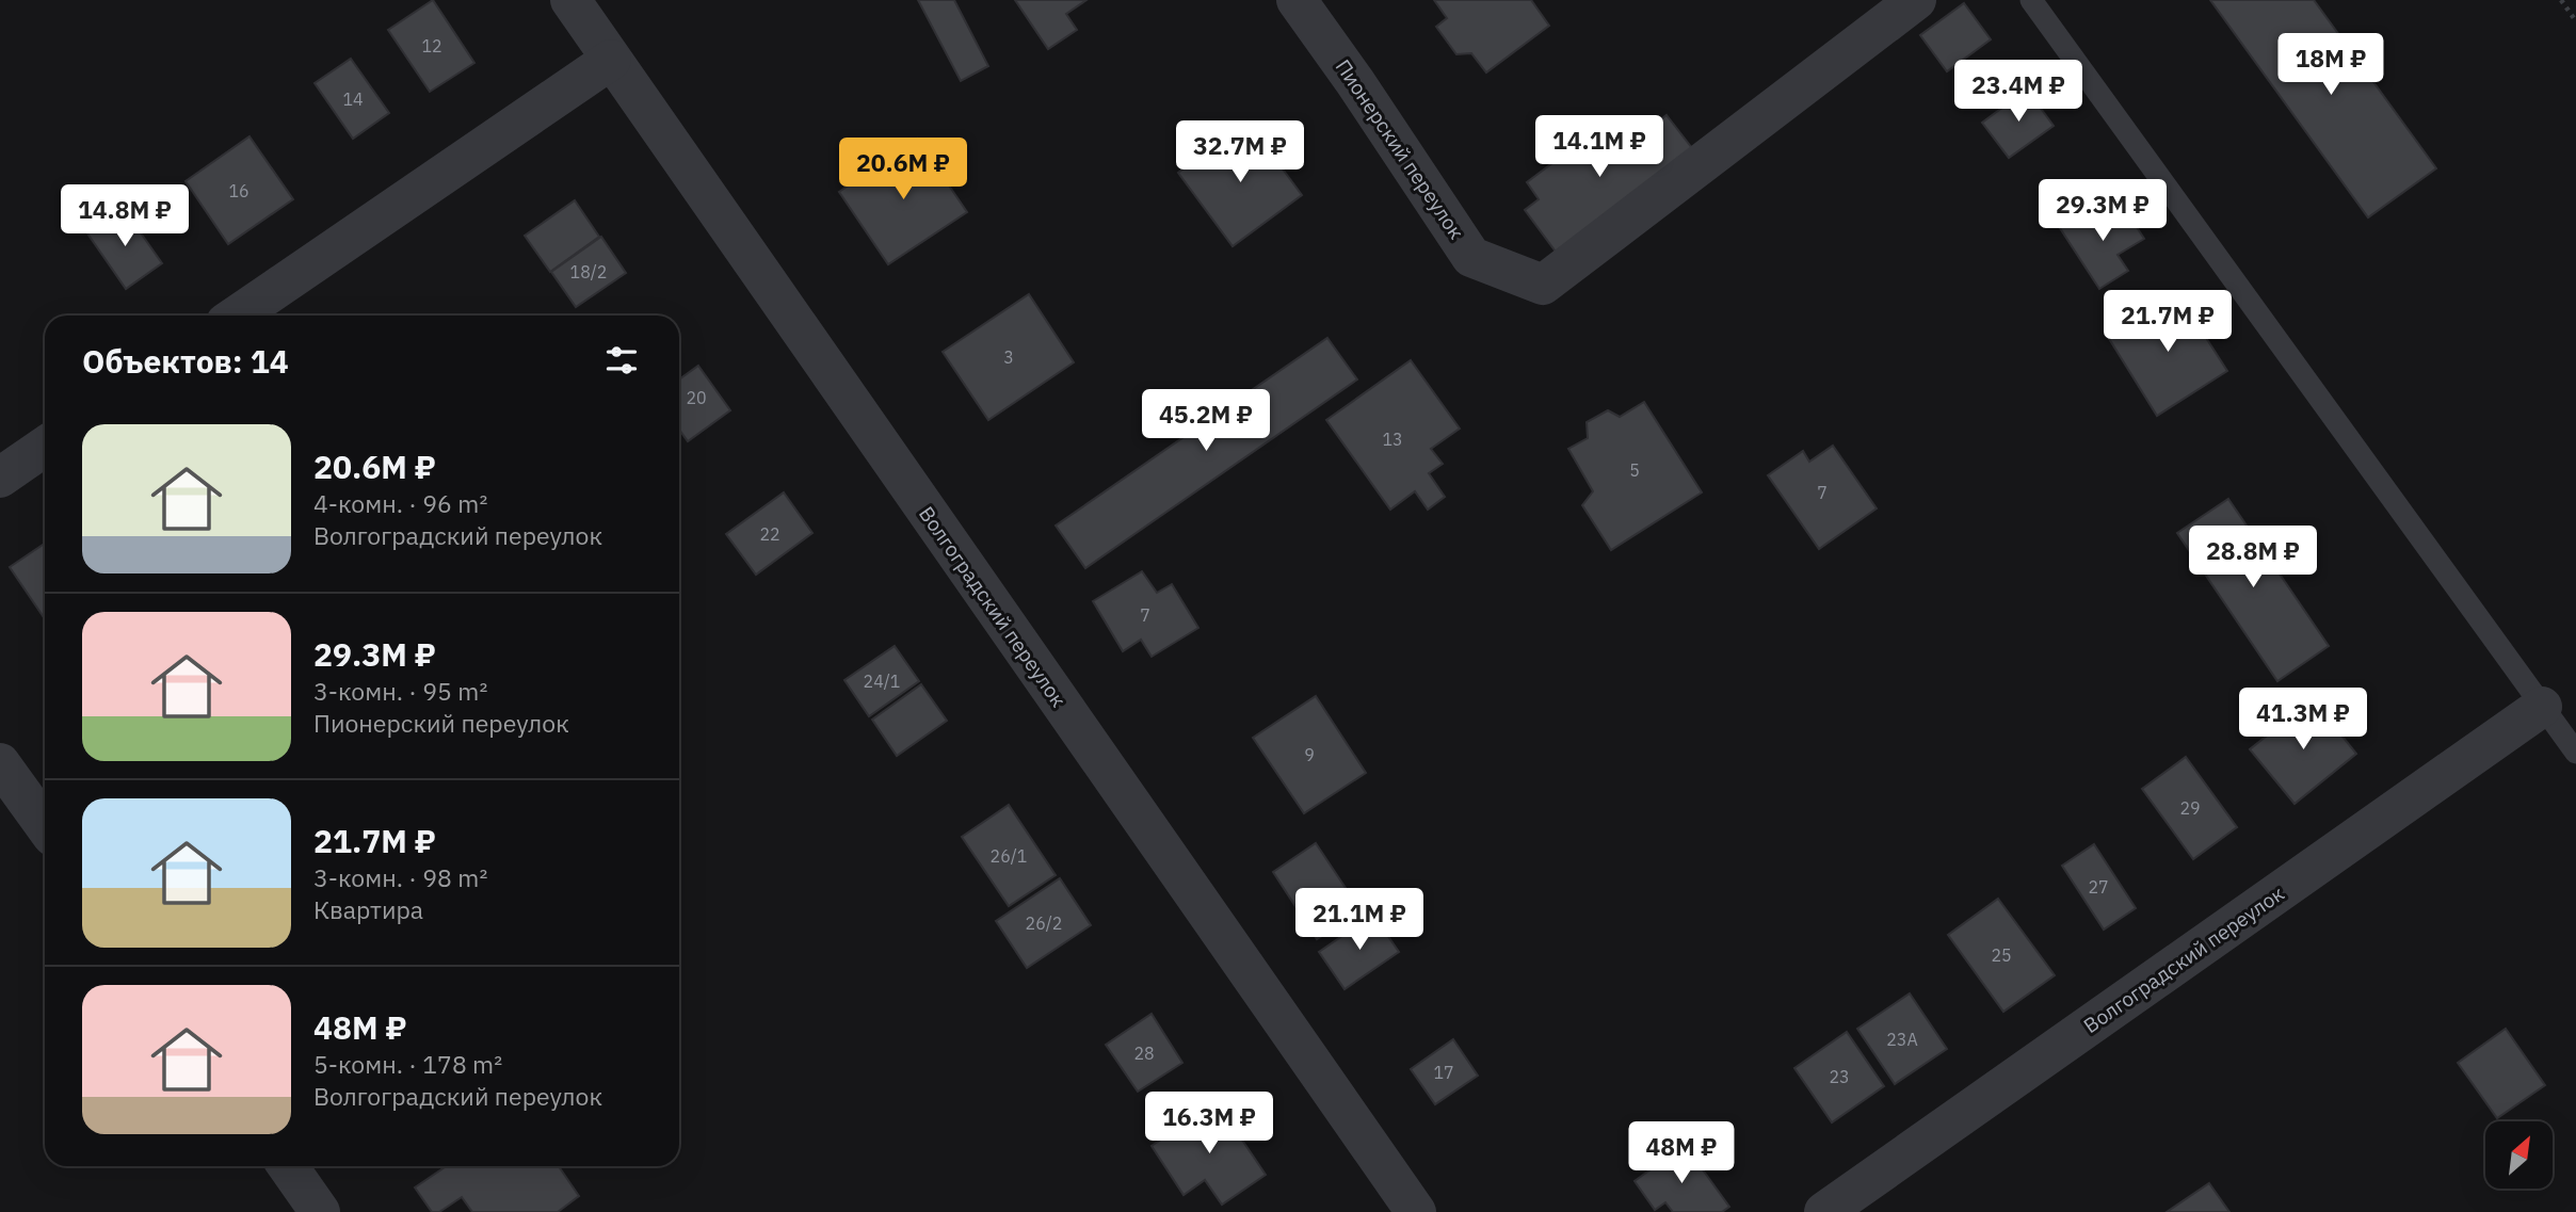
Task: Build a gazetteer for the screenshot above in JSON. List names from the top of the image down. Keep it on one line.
{"streets":{"street":["Пионерский переулок","Волгоградский переулок"]},"house_numbers":["12","14","16","18/2","3","20","13","5","7","22","7","24/1","9","29","26/1","27","26/2","25","23А","28","17","23"],"north":"top right","page":{"price":["18M ₽","23.4M ₽","14.1M ₽","32.7M ₽","20.6M ₽","29.3M ₽","14.8M ₽","21.7M ₽","45.2M ₽","28.8M ₽","41.3M ₽","21.1M ₽","16.3M ₽","48M ₽"],"heading":"Объектов: 14","list":[{"name":"20.6M ₽","note":"4-комн. · 96 m² · Волгоградский переулок"},{"name":"29.3M ₽","note":"3-комн. · 95 m² · Пионерский переулок"},{"name":"21.7M ₽","note":"3-комн. · 98 m² · Квартира"},{"name":"48M ₽","note":"5-комн. · 178 m² · Волгоградский переулок"}]}}
